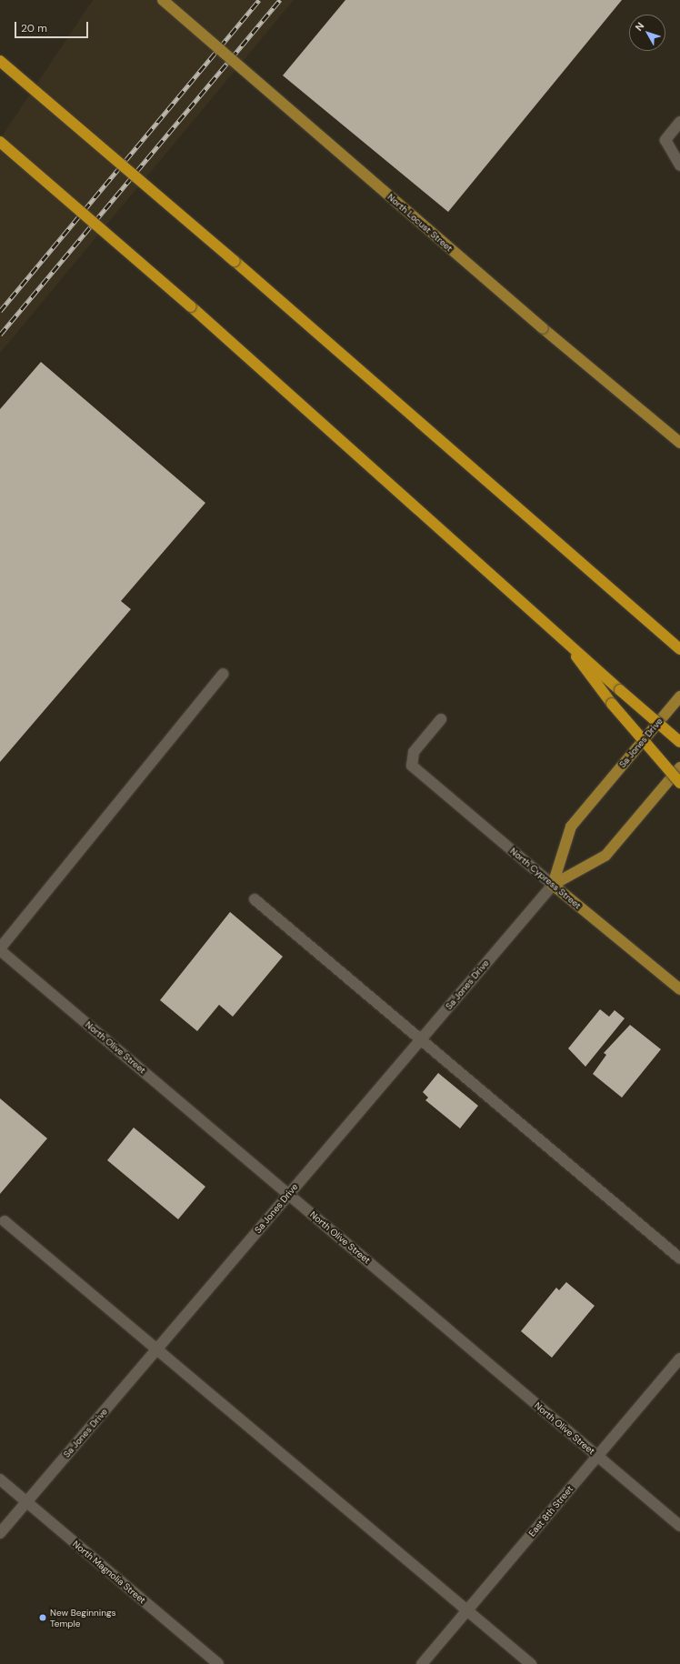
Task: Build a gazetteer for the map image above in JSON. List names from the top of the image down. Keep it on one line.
{"streets":{"main road":["North Locust Street","Sa Jones Drive","North Cypress Street"],"street":["North Olive Street","East 8th Street","North Magnolia Street"]},"crossings":[["Sa Jones Drive","North Cypress Street"],["Sa Jones Drive","North Olive Street"],["Sa Jones Drive","North Magnolia Street"],["North Olive Street","East 8th Street"]],"places":["New Beginnings Temple"],"scale_bar":"20 m","north":"top left"}
